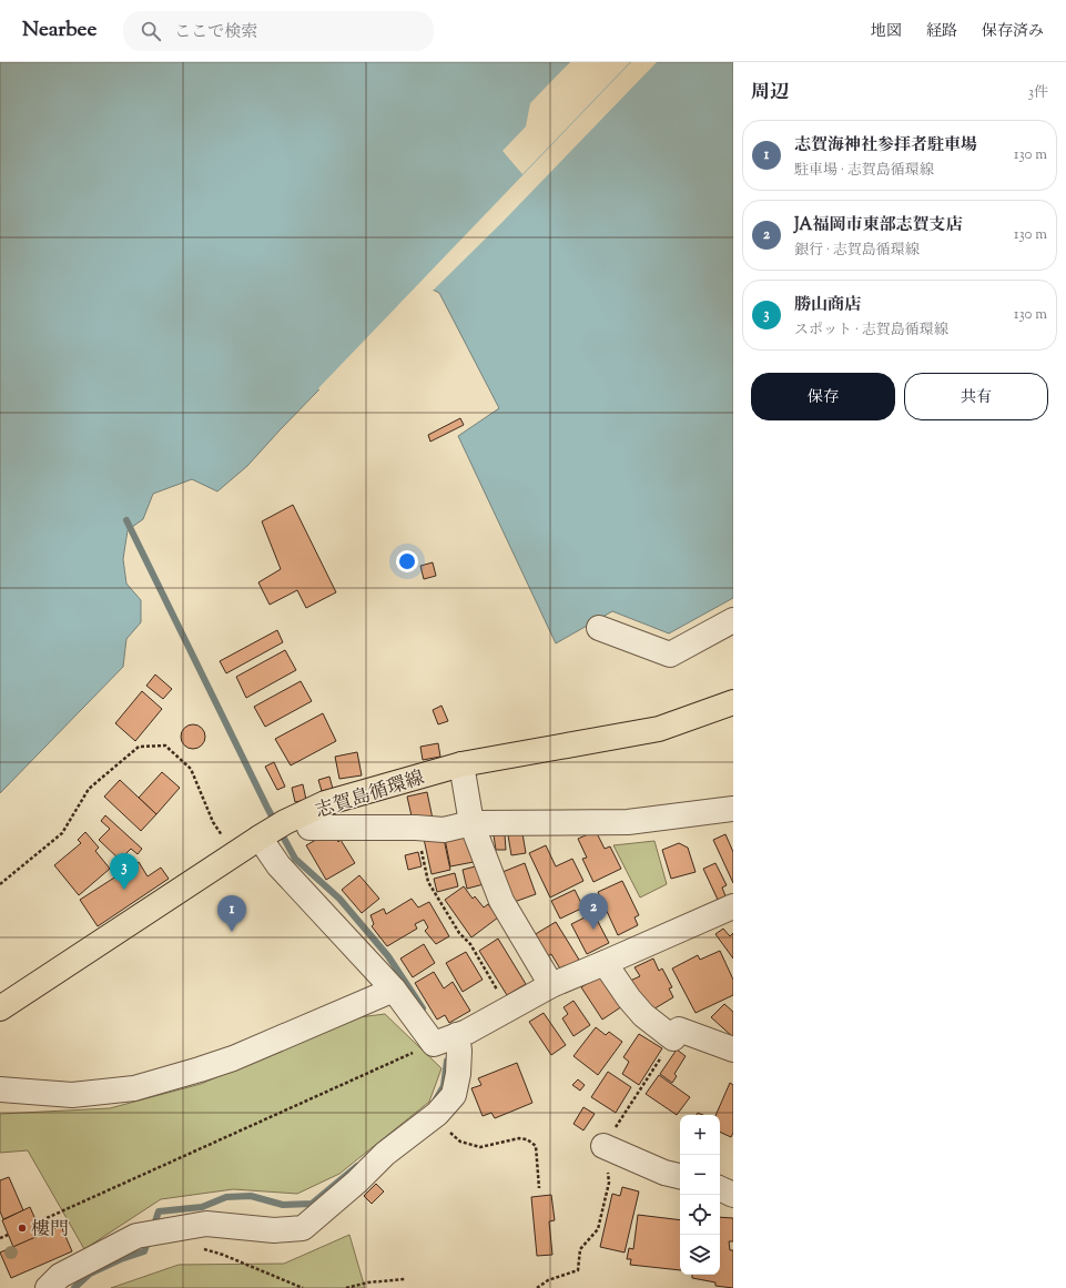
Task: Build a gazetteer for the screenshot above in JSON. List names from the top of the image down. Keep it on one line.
{"streets":{"main road":["志賀島循環線"]},"places":["樓門"],"page":{"header":"Nearbee","search":"ここで検索","nav":["地図","経路","保存済み"],"heading":["周辺","3件"],"list":[{"mark":"1","name":"志賀海神社参拝者駐車場","note":"駐車場 · 志賀島循環線","value":"130 m"},{"mark":"2","name":"JA福岡市東部志賀支店","note":"銀行 · 志賀島循環線","value":"130 m"},{"mark":"3","name":"勝山商店","note":"スポット · 志賀島循環線","value":"130 m"}],"buttons":["保存","共有"],"pins":["3","2","1"],"map_buttons":["+","−"]}}
